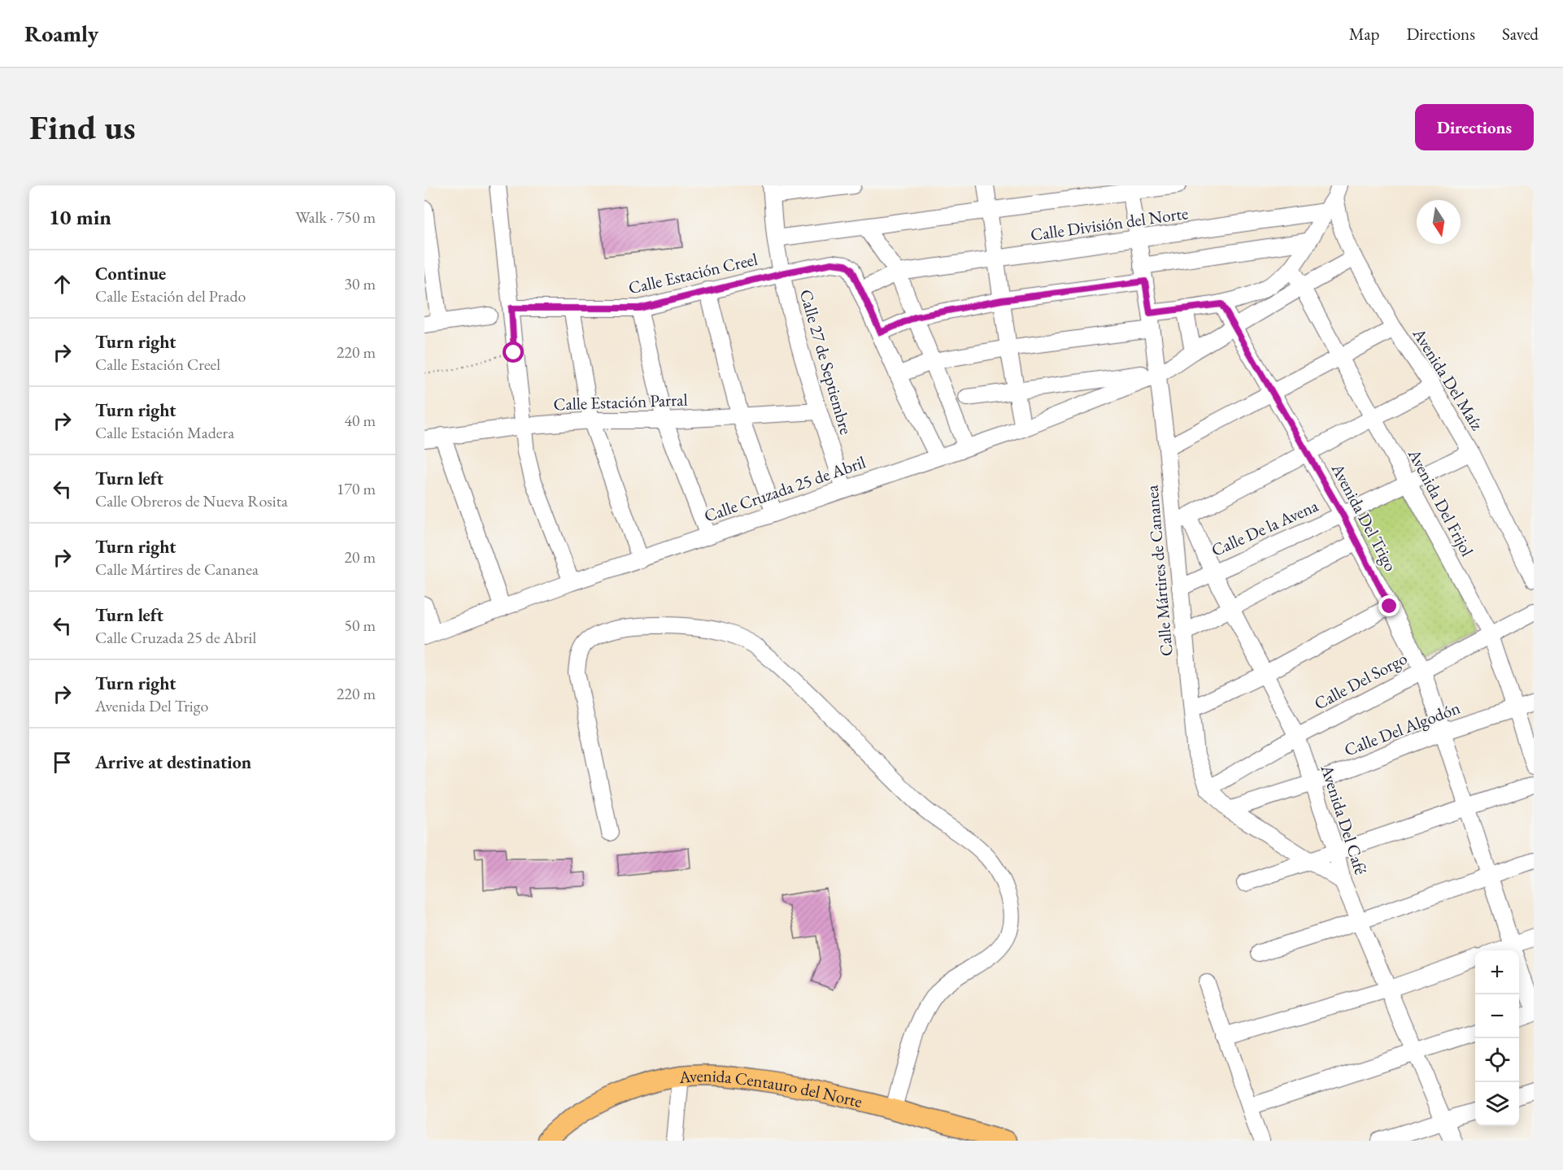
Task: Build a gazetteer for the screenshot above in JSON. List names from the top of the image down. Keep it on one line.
{"streets":{"main road":["Avenida Centauro del Norte"],"street":["Calle División del Norte","Calle Estación Creel","Calle 27 de Septiembre","Avenida Del Maíz","Calle Estación Parral","Calle Cruzada 25 de Abril","Avenida Del Frijol","Avenida Del Trigo","Calle De la Avena","Calle Mártires de Cananea","Calle Del Sorgo","Calle Del Algodón","Avenida Del Café"]},"crossings":[["Calle División del Norte","Calle Estación Creel"],["Calle División del Norte","Calle Mártires de Cananea"],["Calle Estación Creel","Calle 27 de Septiembre"],["Calle 27 de Septiembre","Calle Estación Parral"],["Calle 27 de Septiembre","Calle Cruzada 25 de Abril"],["Avenida Del Maíz","Calle De la Avena"],["Calle Cruzada 25 de Abril","Calle Mártires de Cananea"],["Avenida Del Frijol","Calle De la Avena"],["Avenida Del Frijol","Calle Del Sorgo"],["Avenida Del Frijol","Calle Del Algodón"],["Avenida Del Trigo","Calle De la Avena"],["Avenida Del Trigo","Calle Del Sorgo"],["Avenida Del Trigo","Calle Del Algodón"],["Calle De la Avena","Calle Mártires de Cananea"],["Calle De la Avena","Avenida Del Café"],["Calle Mártires de Cananea","Calle Del Sorgo"],["Calle Mártires de Cananea","Calle Del Algodón"],["Calle Mártires de Cananea","Avenida Del Café"],["Calle Del Sorgo","Avenida Del Café"],["Calle Del Algodón","Avenida Del Café"]],"north":"bottom","page":{"header":"Roamly","nav":["Map","Directions","Saved"],"buttons":"Directions","title":"Find us","heading":["10 min","Walk · 750 m"],"list":[["Continue","Calle Estación del Prado","30 m"],["Turn right","Calle Estación Creel","220 m"],["Turn right","Calle Estación Madera","40 m"],["Turn left","Calle Obreros de Nueva Rosita","170 m"],["Turn right","Calle Mártires de Cananea","20 m"],["Turn left","Calle Cruzada 25 de Abril","50 m"],["Turn right","Avenida Del Trigo","220 m"],"Arrive at destination"],"map_buttons":["+","−"]}}
